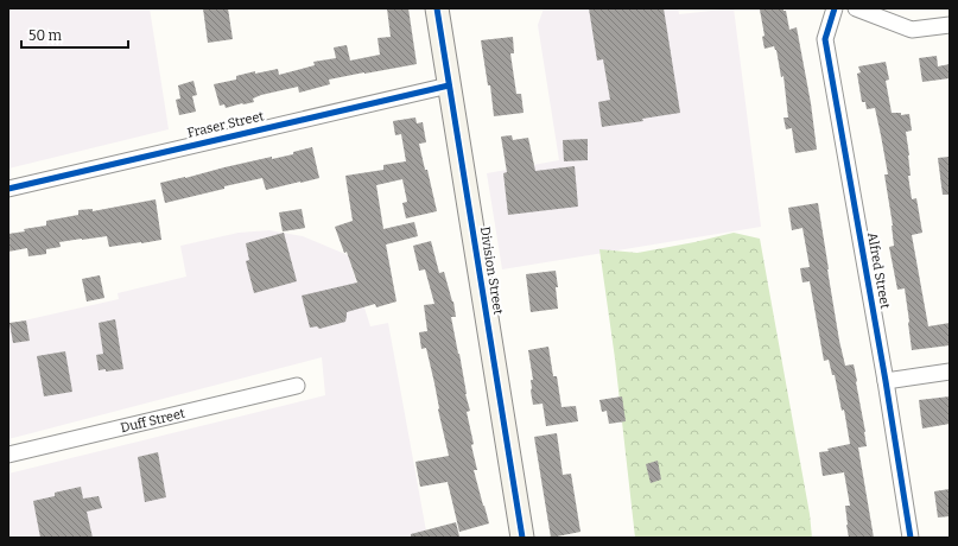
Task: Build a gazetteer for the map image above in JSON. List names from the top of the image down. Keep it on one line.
{"streets":{"main road":["Division Street"],"street":["Fraser Street","Alfred Street","Duff Street"]},"crossings":[["Fraser Street","Division Street"]],"scale_bar":"50 m"}
